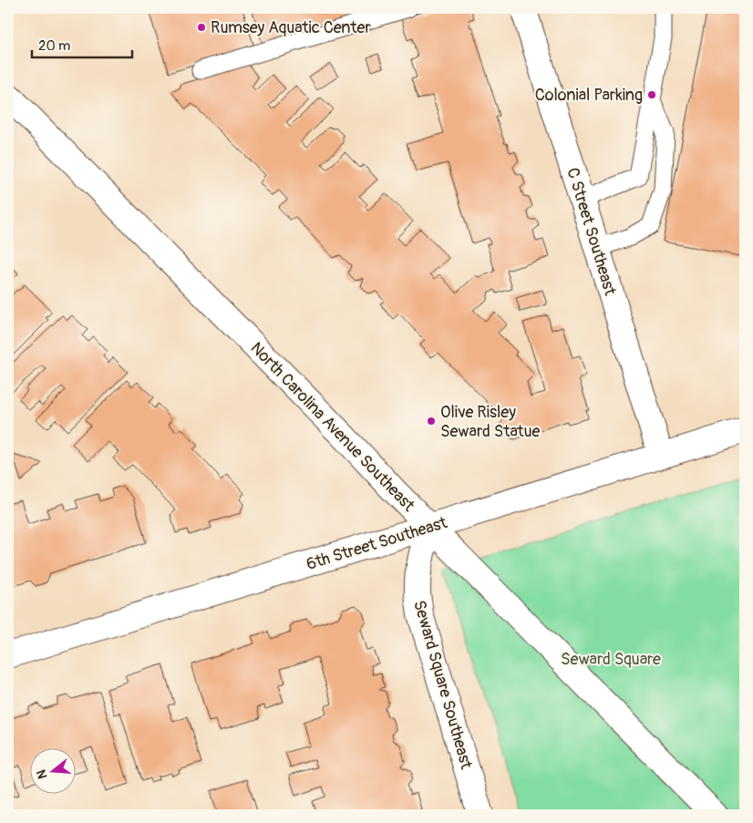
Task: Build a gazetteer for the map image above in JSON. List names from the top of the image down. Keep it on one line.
{"streets":{"street":["C Street Southeast","North Carolina Avenue Southeast","6th Street Southeast","Seward Square Southeast"]},"crossings":[["C Street Southeast","6th Street Southeast"],["North Carolina Avenue Southeast","6th Street Southeast"],["North Carolina Avenue Southeast","Seward Square Southeast"],["6th Street Southeast","Seward Square Southeast"]],"parks":["Seward Square"],"places":["Rumsey Aquatic Center","Colonial Parking","Olive Risley Seward Statue"],"scale_bar":"20 m","north":"left"}
